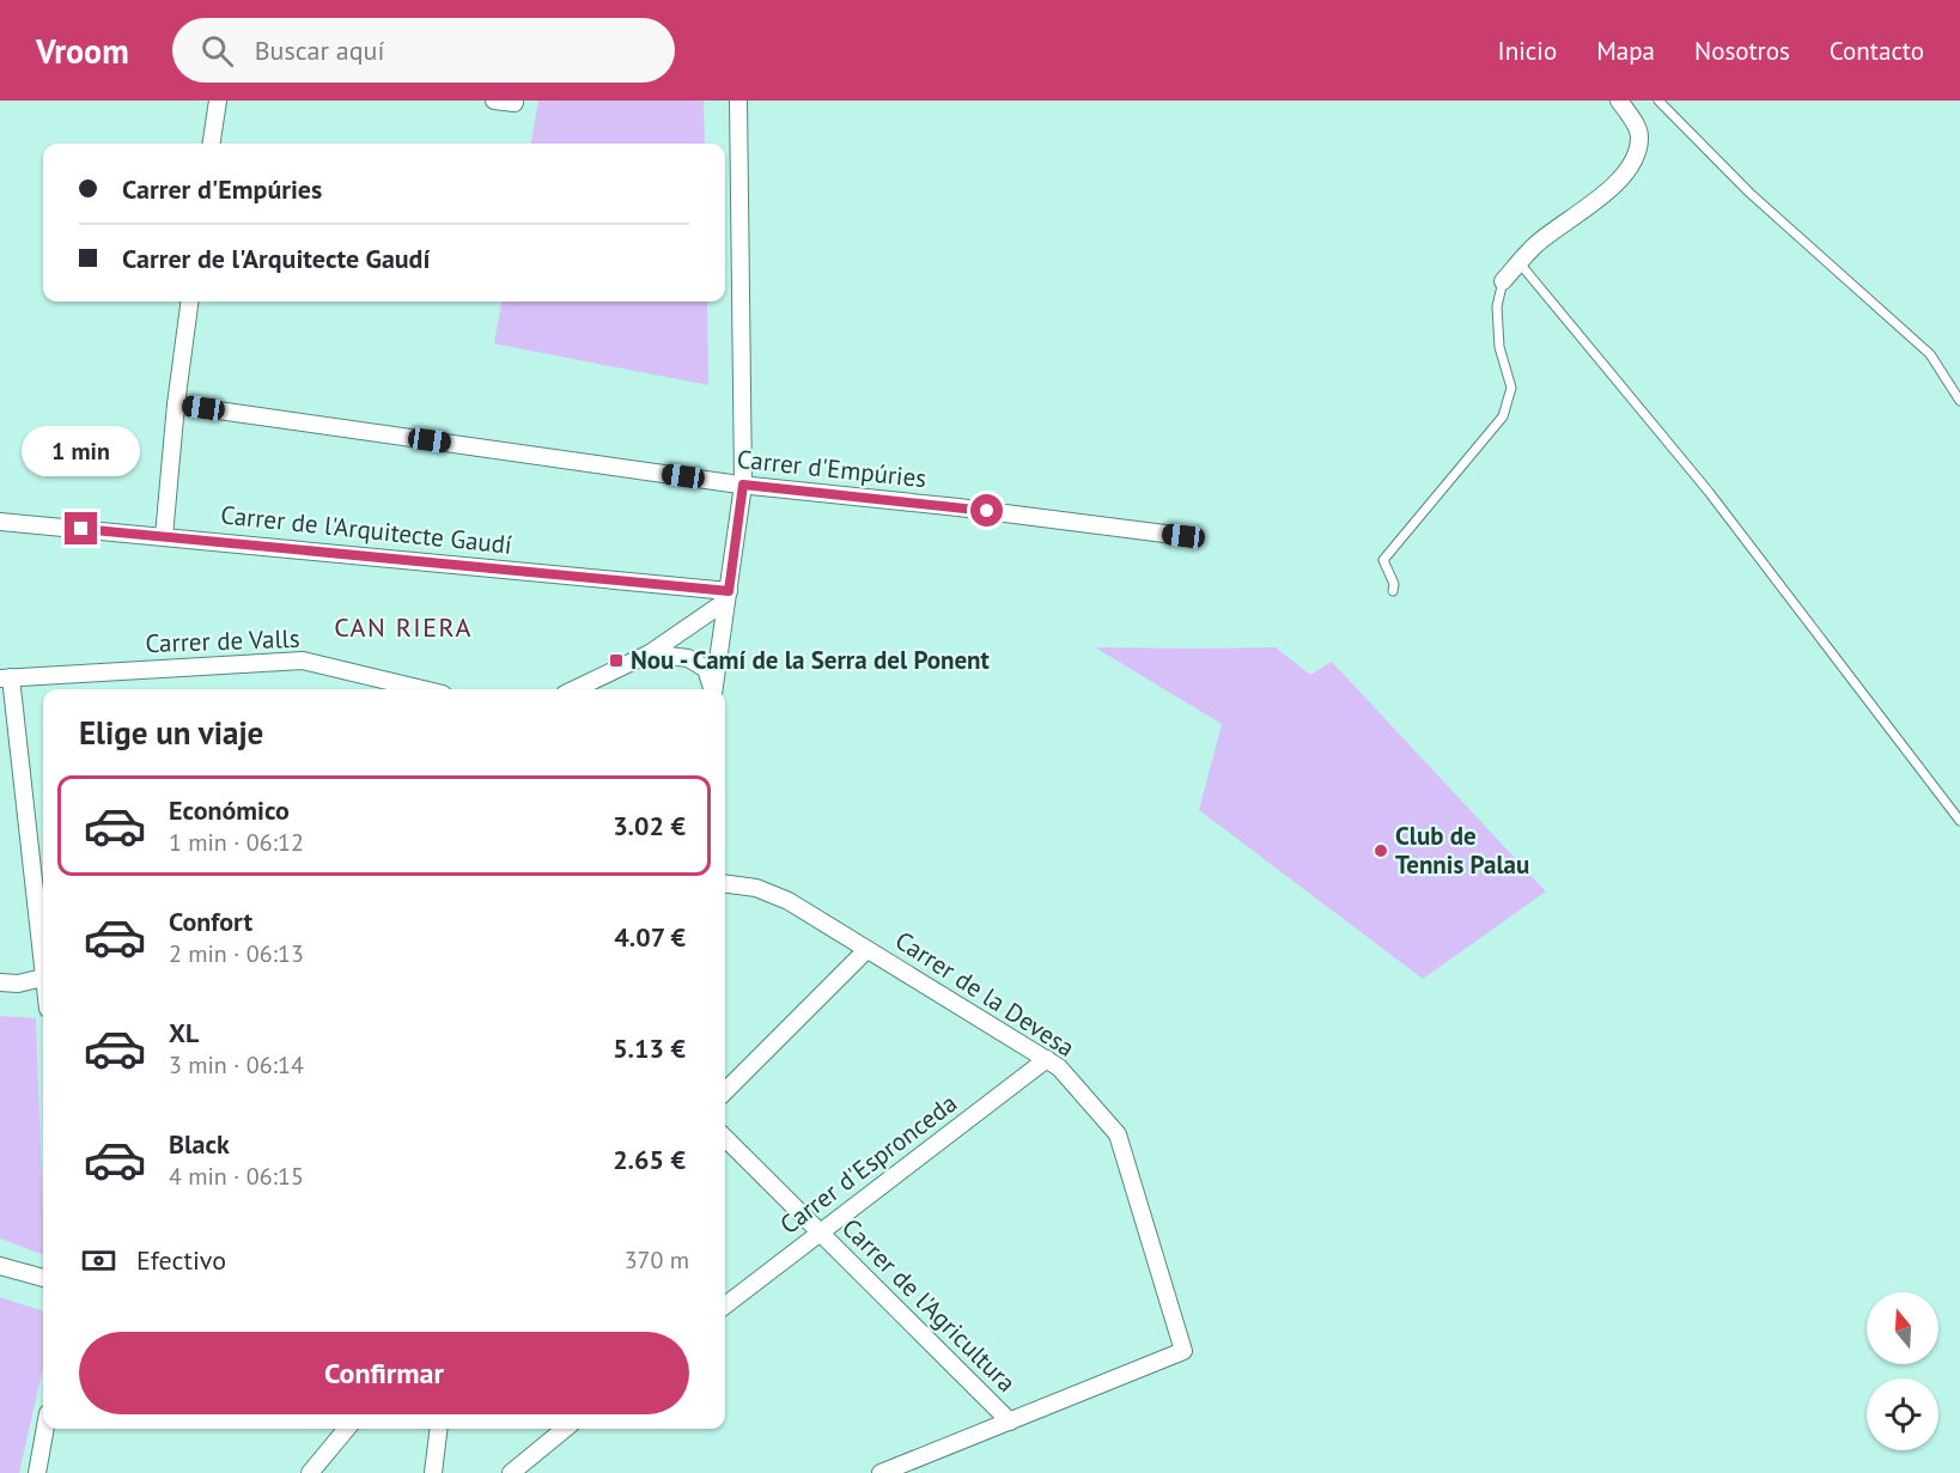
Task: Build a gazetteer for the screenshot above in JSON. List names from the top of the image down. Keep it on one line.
{"streets":{"street":["Carrer d'Empúries","Carrer de l'Arquitecte Gaudí","Carrer de Valls","Carrer de la Devesa","Carrer d'Espronceda","Carrer de l'Agricultura"]},"crossings":[["Carrer de la Devesa","Carrer d'Espronceda"],["Carrer de la Devesa","Carrer de l'Agricultura"],["Carrer d'Espronceda","Carrer de l'Agricultura"]],"districts":["CAN RIERA"],"places":{"transit":["Nou - Camí de la Serra del Ponent"],"other":["Club de Tennis Palau"]},"north":"top","page":{"header":"Vroom","search":"Buscar aquí","nav":["Inicio","Mapa","Nosotros","Contacto"],"banner":["Carrer d'Empúries","Carrer de l'Arquitecte Gaudí"],"bubble":"1 min","heading":"Elige un viaje","list":[{"name":"Económico","note":"1 min · 06:12","value":"3.02 €"},{"name":"Confort","note":"2 min · 06:13","value":"4.07 €"},{"name":"XL","note":"3 min · 06:14","value":"5.13 €"},{"name":"Black","note":"4 min · 06:15","value":"2.65 €"}],"pay":["Efectivo","370 m"],"buttons":"Confirmar"}}
